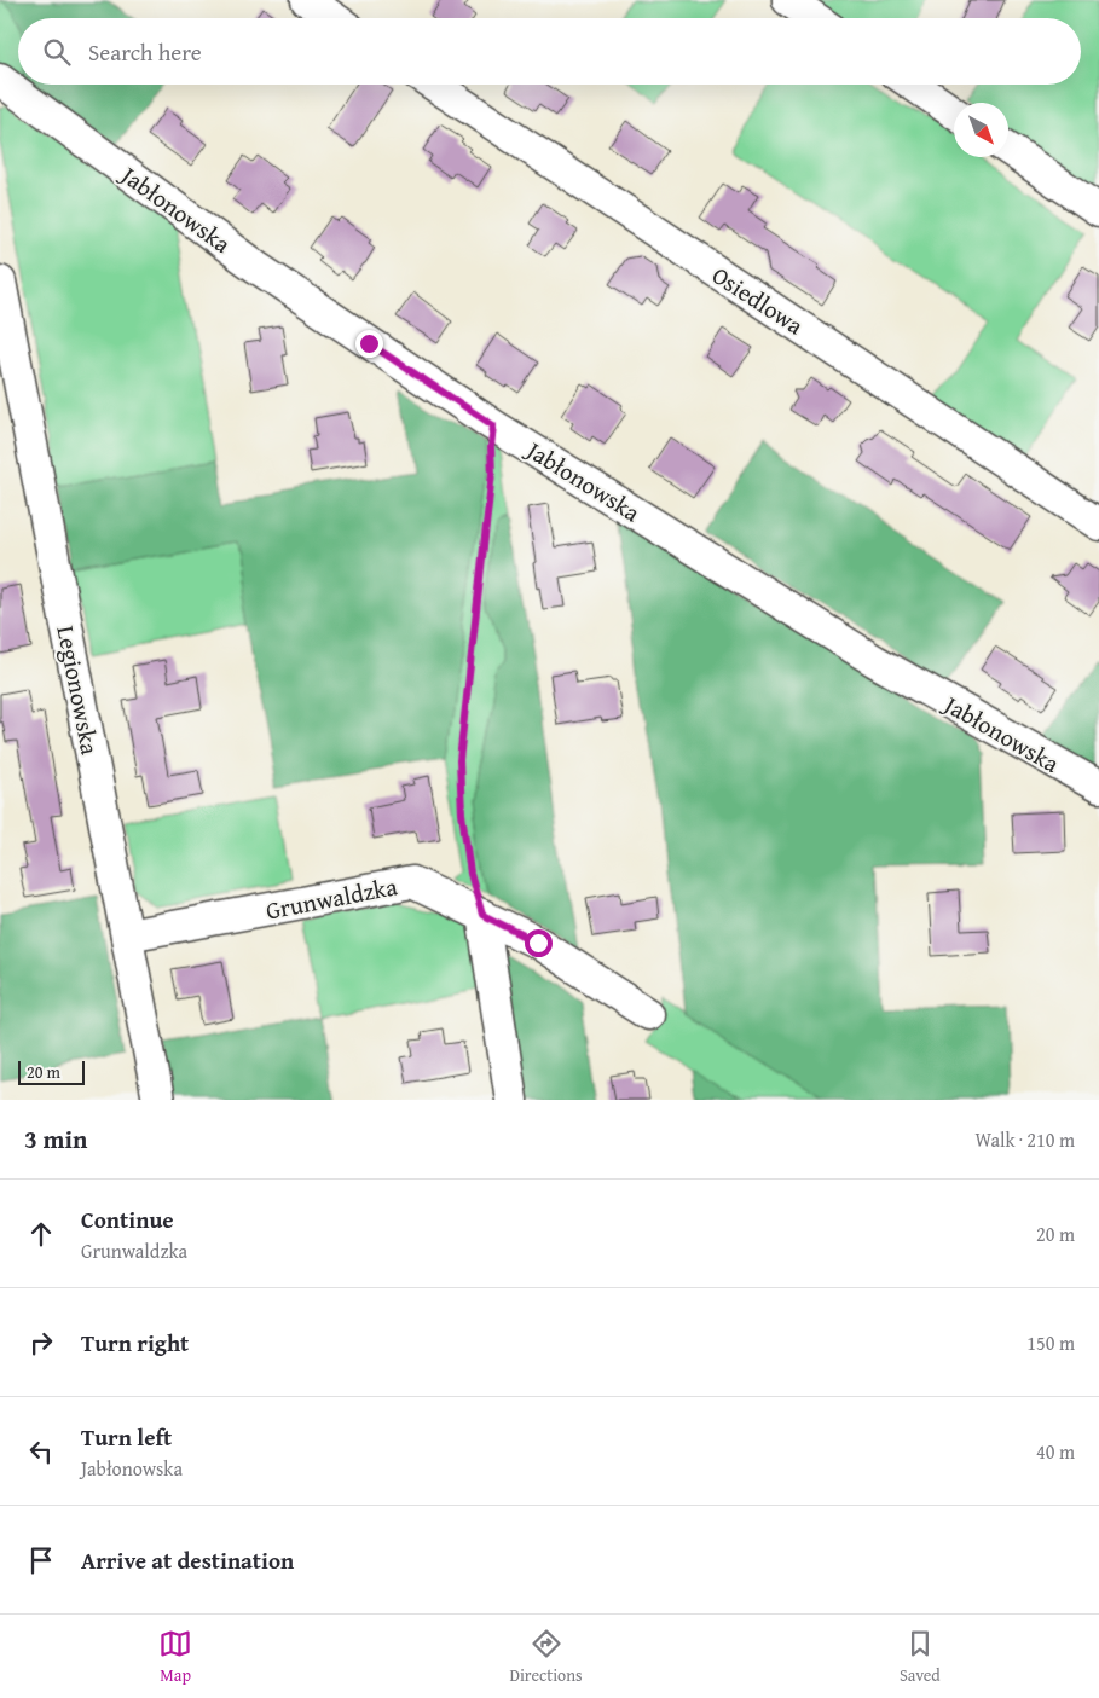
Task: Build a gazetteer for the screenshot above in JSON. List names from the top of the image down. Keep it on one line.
{"streets":{"street":["Jabłonowska","Osiedlowa","Legionowska","Grunwaldzka"]},"crossings":[["Legionowska","Grunwaldzka"]],"scale_bar":"20 m","north":"bottom right","page":{"search":"Search here","scale":"20 m","heading":["3 min","Walk · 210 m"],"list":[["Continue","Grunwaldzka","20 m"],["Turn right","150 m"],["Turn left","Jabłonowska","40 m"],"Arrive at destination"],"nav":["Map","Directions","Saved"]}}
